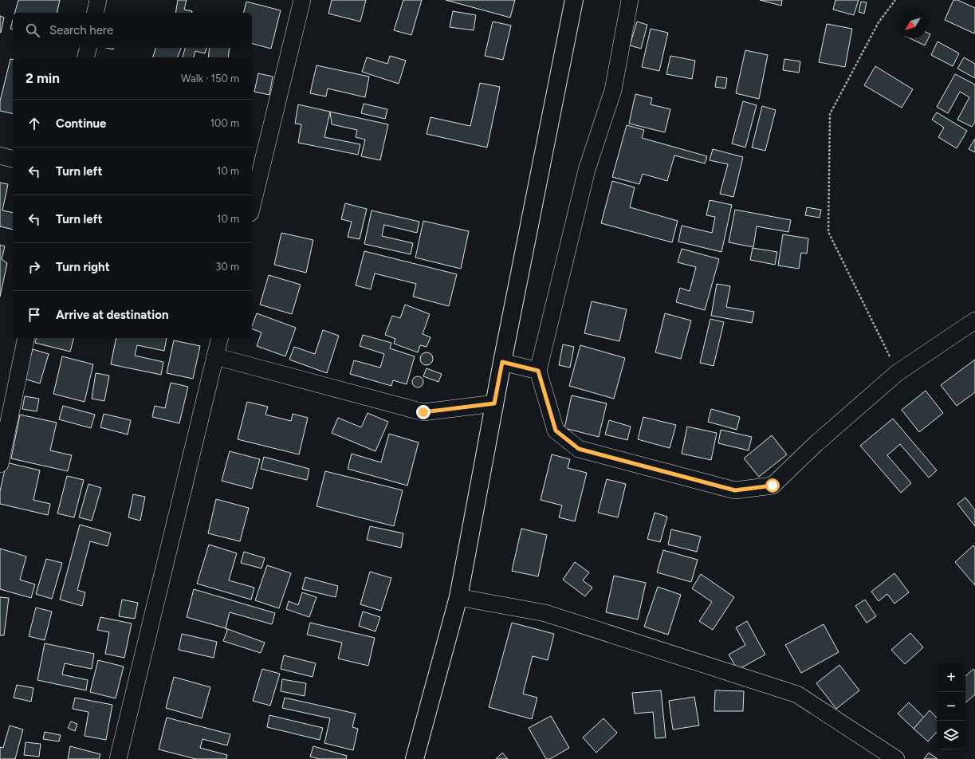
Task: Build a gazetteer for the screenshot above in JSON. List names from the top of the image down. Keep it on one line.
{"north":"bottom left","page":{"search":"Search here","heading":["2 min","Walk · 150 m"],"list":[["Continue","100 m"],["Turn left","10 m"],["Turn left","10 m"],["Turn right","30 m"],"Arrive at destination"],"map_buttons":["+","−"]}}
